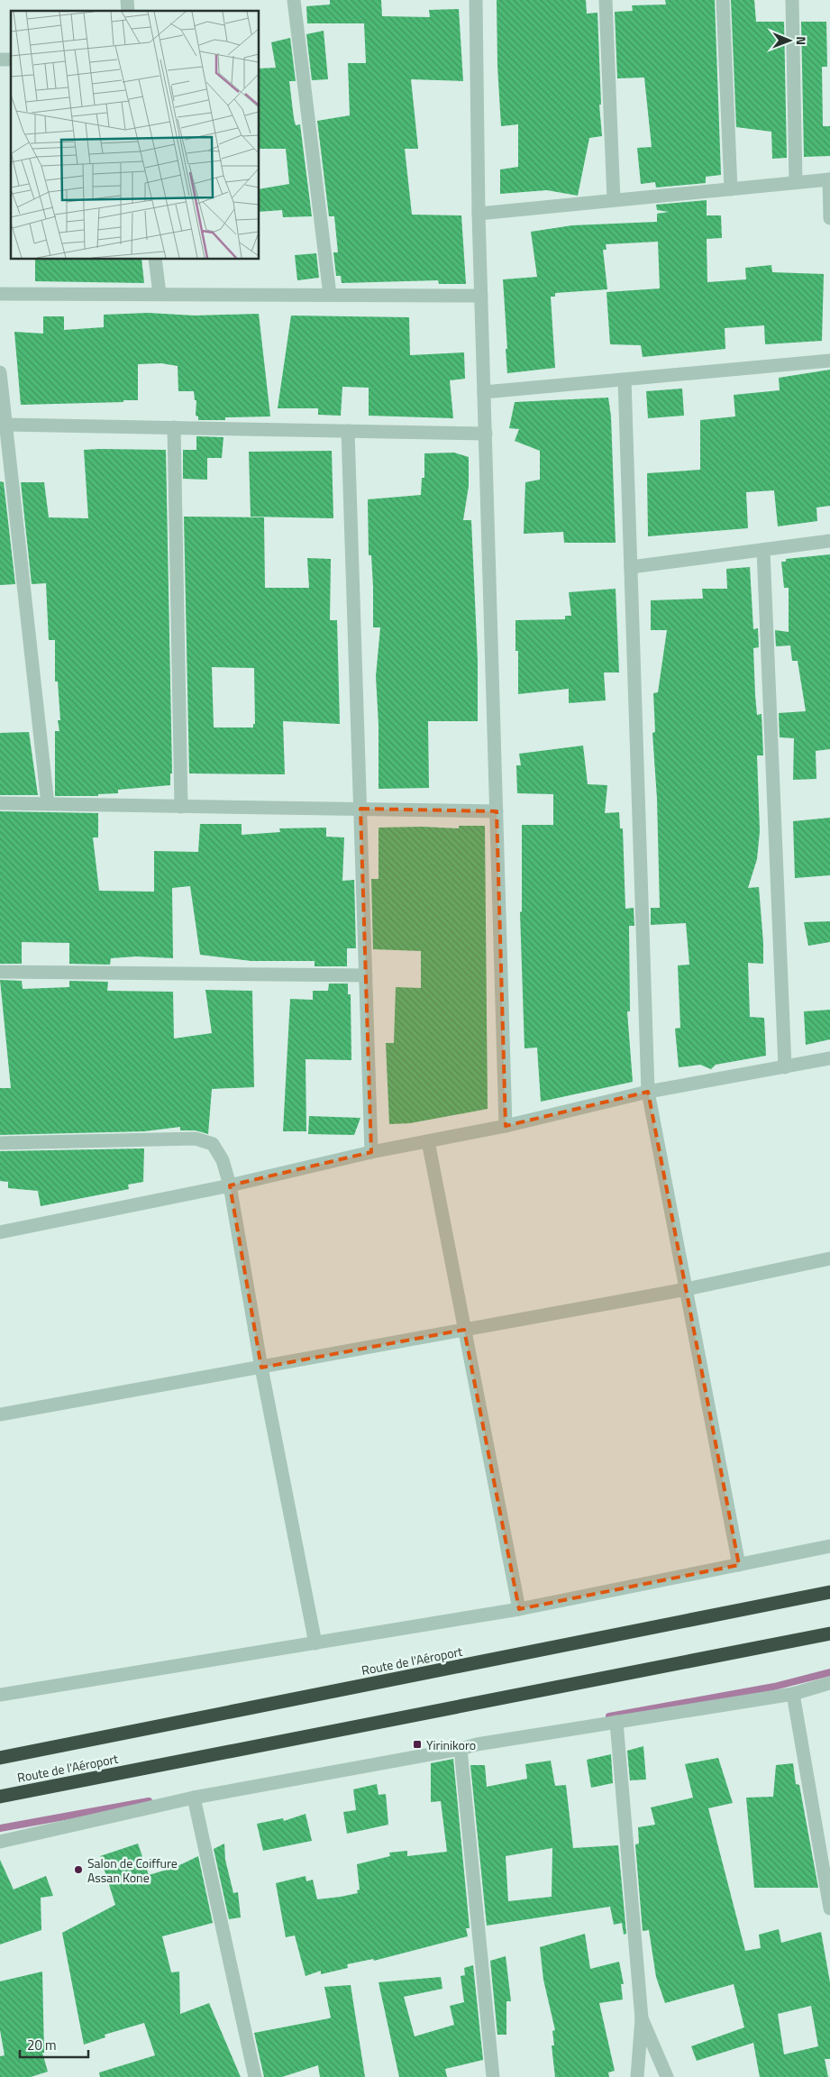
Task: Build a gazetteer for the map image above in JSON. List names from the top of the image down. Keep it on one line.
{"streets":{"highway":["Route de l'Aéroport"]},"places":{"transit":["Yirinikoro"],"other":["Salon de Coiffure Assan Kone"]},"scale_bar":"20 m","north":"right"}
